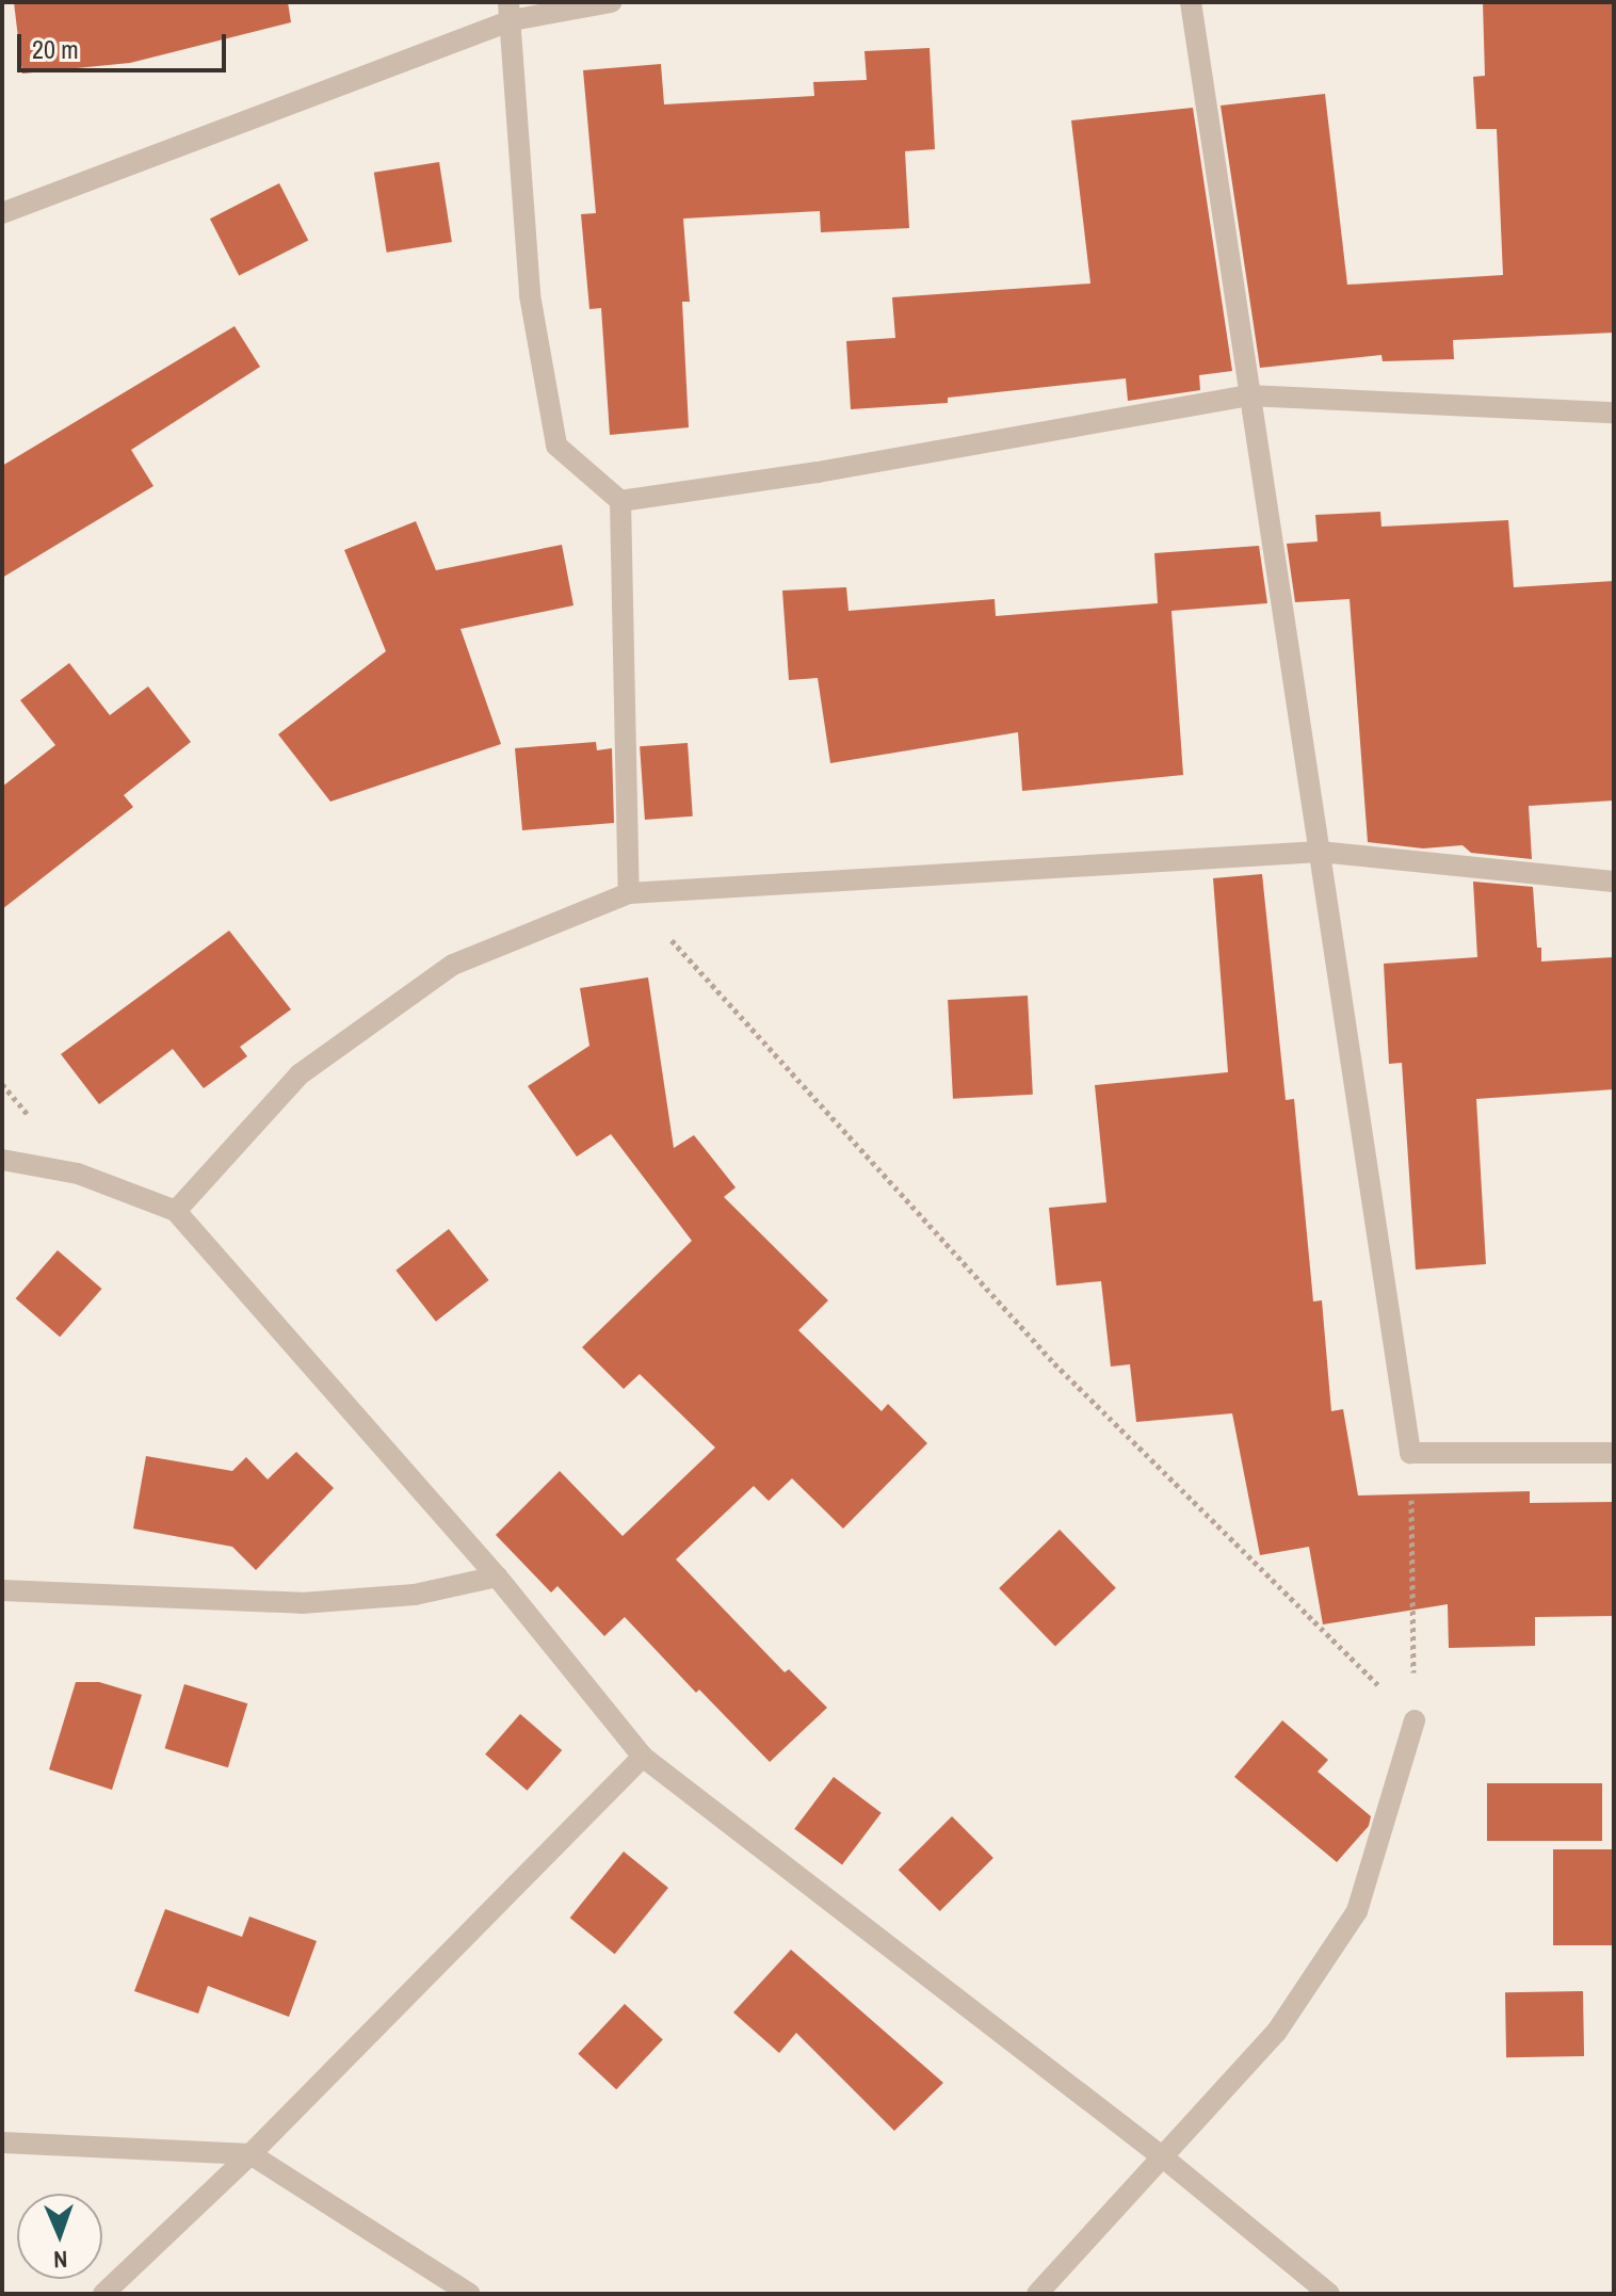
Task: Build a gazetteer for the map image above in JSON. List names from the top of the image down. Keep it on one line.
{"scale_bar":"20 m","north":"bottom"}
